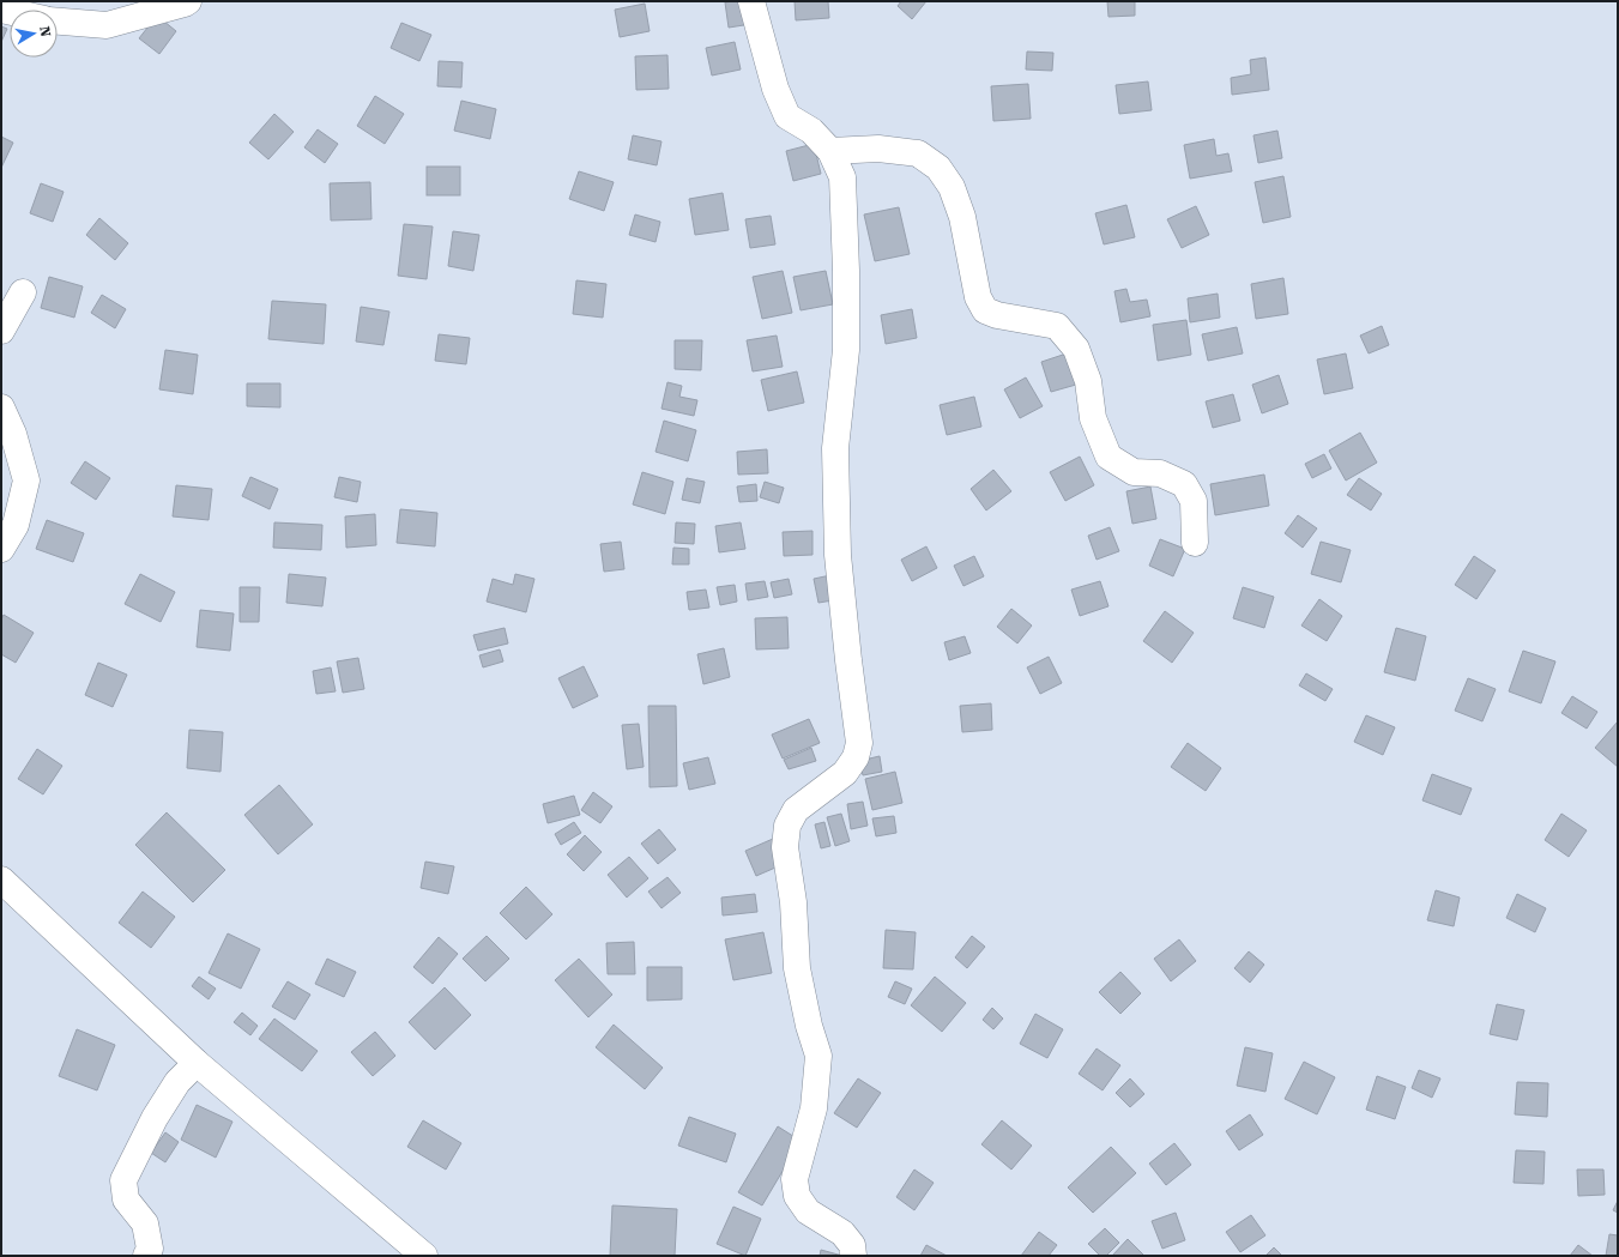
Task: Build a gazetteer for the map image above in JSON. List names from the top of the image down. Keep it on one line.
{"north":"right"}
